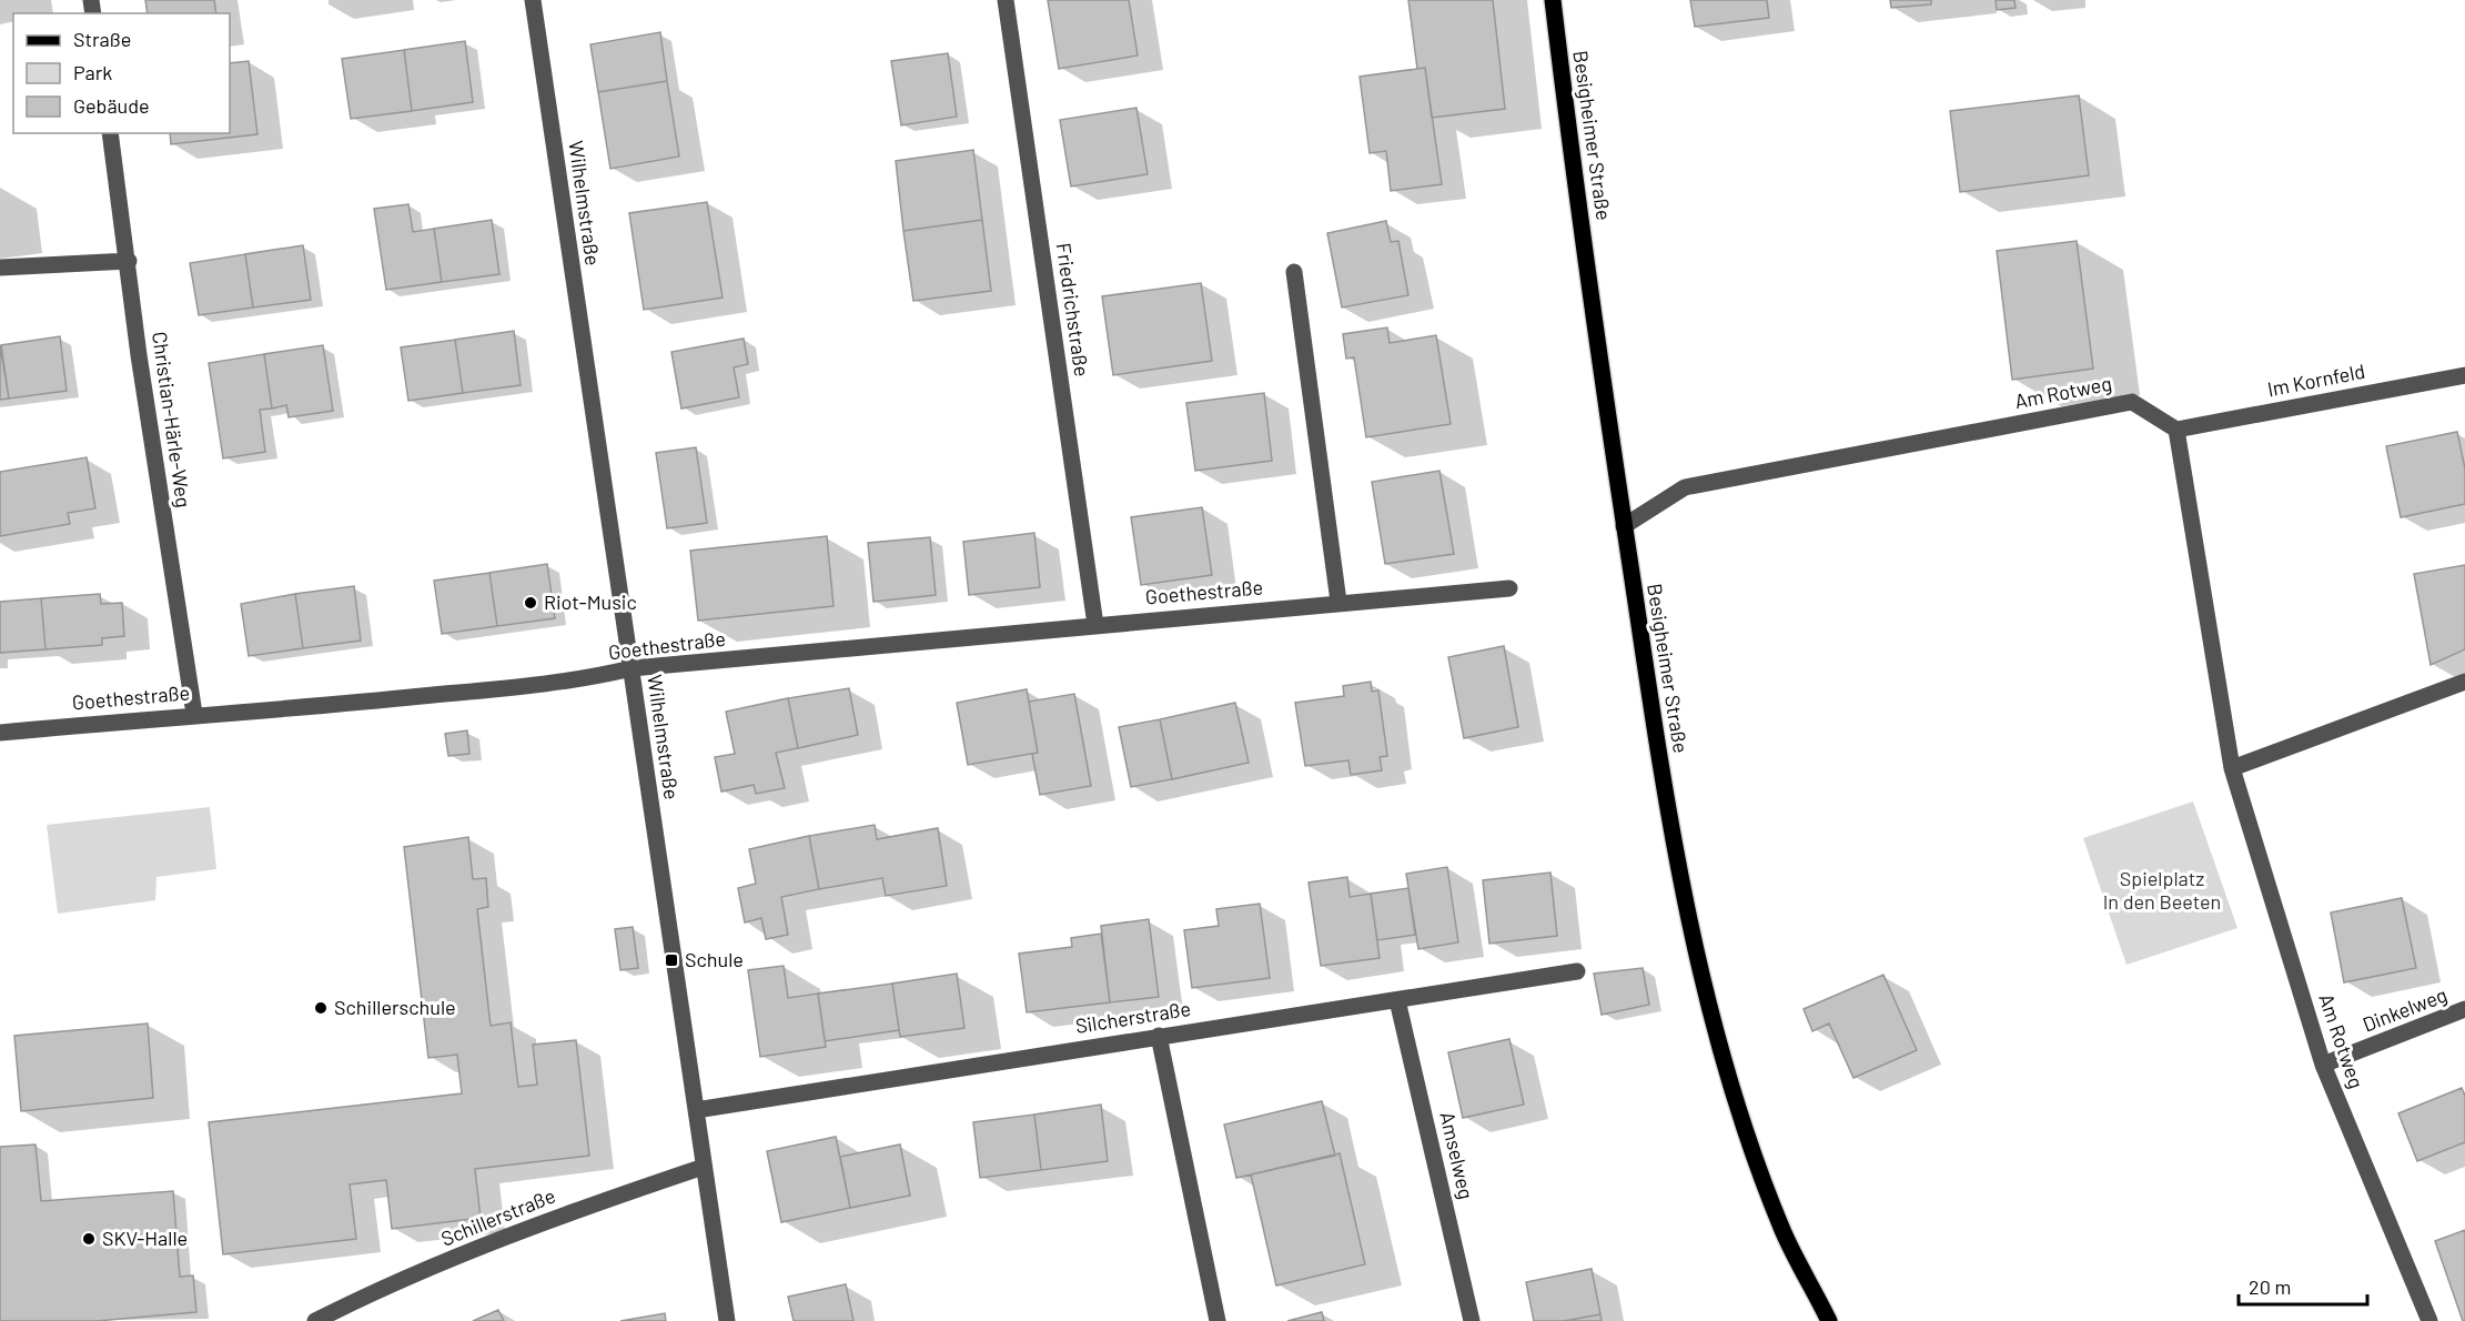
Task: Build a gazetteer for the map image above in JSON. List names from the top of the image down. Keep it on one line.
{"streets":{"main road":["Besigheimer Straße"],"street":["Wilhelmstraße","Friedrichstraße","Im Kornfeld","Am Rotweg","Christian-Härle-Weg","Goethestraße","Dinkelweg","Silcherstraße","Amselweg","Schillerstraße"]},"crossings":[["Besigheimer Straße","Am Rotweg"],["Wilhelmstraße","Goethestraße"],["Wilhelmstraße","Silcherstraße"],["Wilhelmstraße","Schillerstraße"],["Friedrichstraße","Goethestraße"],["Im Kornfeld","Am Rotweg"],["Am Rotweg","Dinkelweg"],["Christian-Härle-Weg","Goethestraße"],["Silcherstraße","Amselweg"]],"parks":["Spielplatz In den Beeten"],"places":{"other":["Riot-Music","Schillerschule","SKV-Halle"],"transit":["Schule"]},"legend":["Straße","Park","Gebäude"],"scale_bar":"20 m"}
